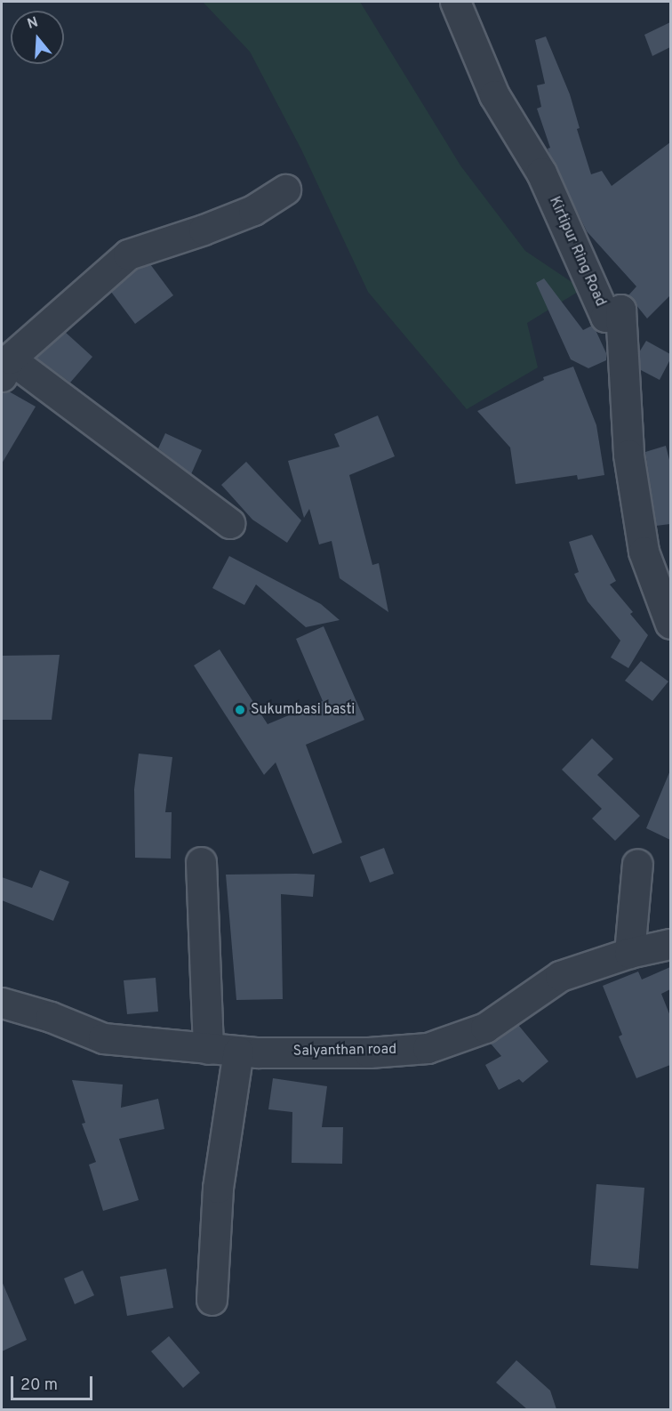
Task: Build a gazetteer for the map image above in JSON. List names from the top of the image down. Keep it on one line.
{"streets":{"street":["Kirtipur Ring Road","Salyanthan road"]},"places":["Sukumbasi basti"],"scale_bar":"20 m","north":"top"}
